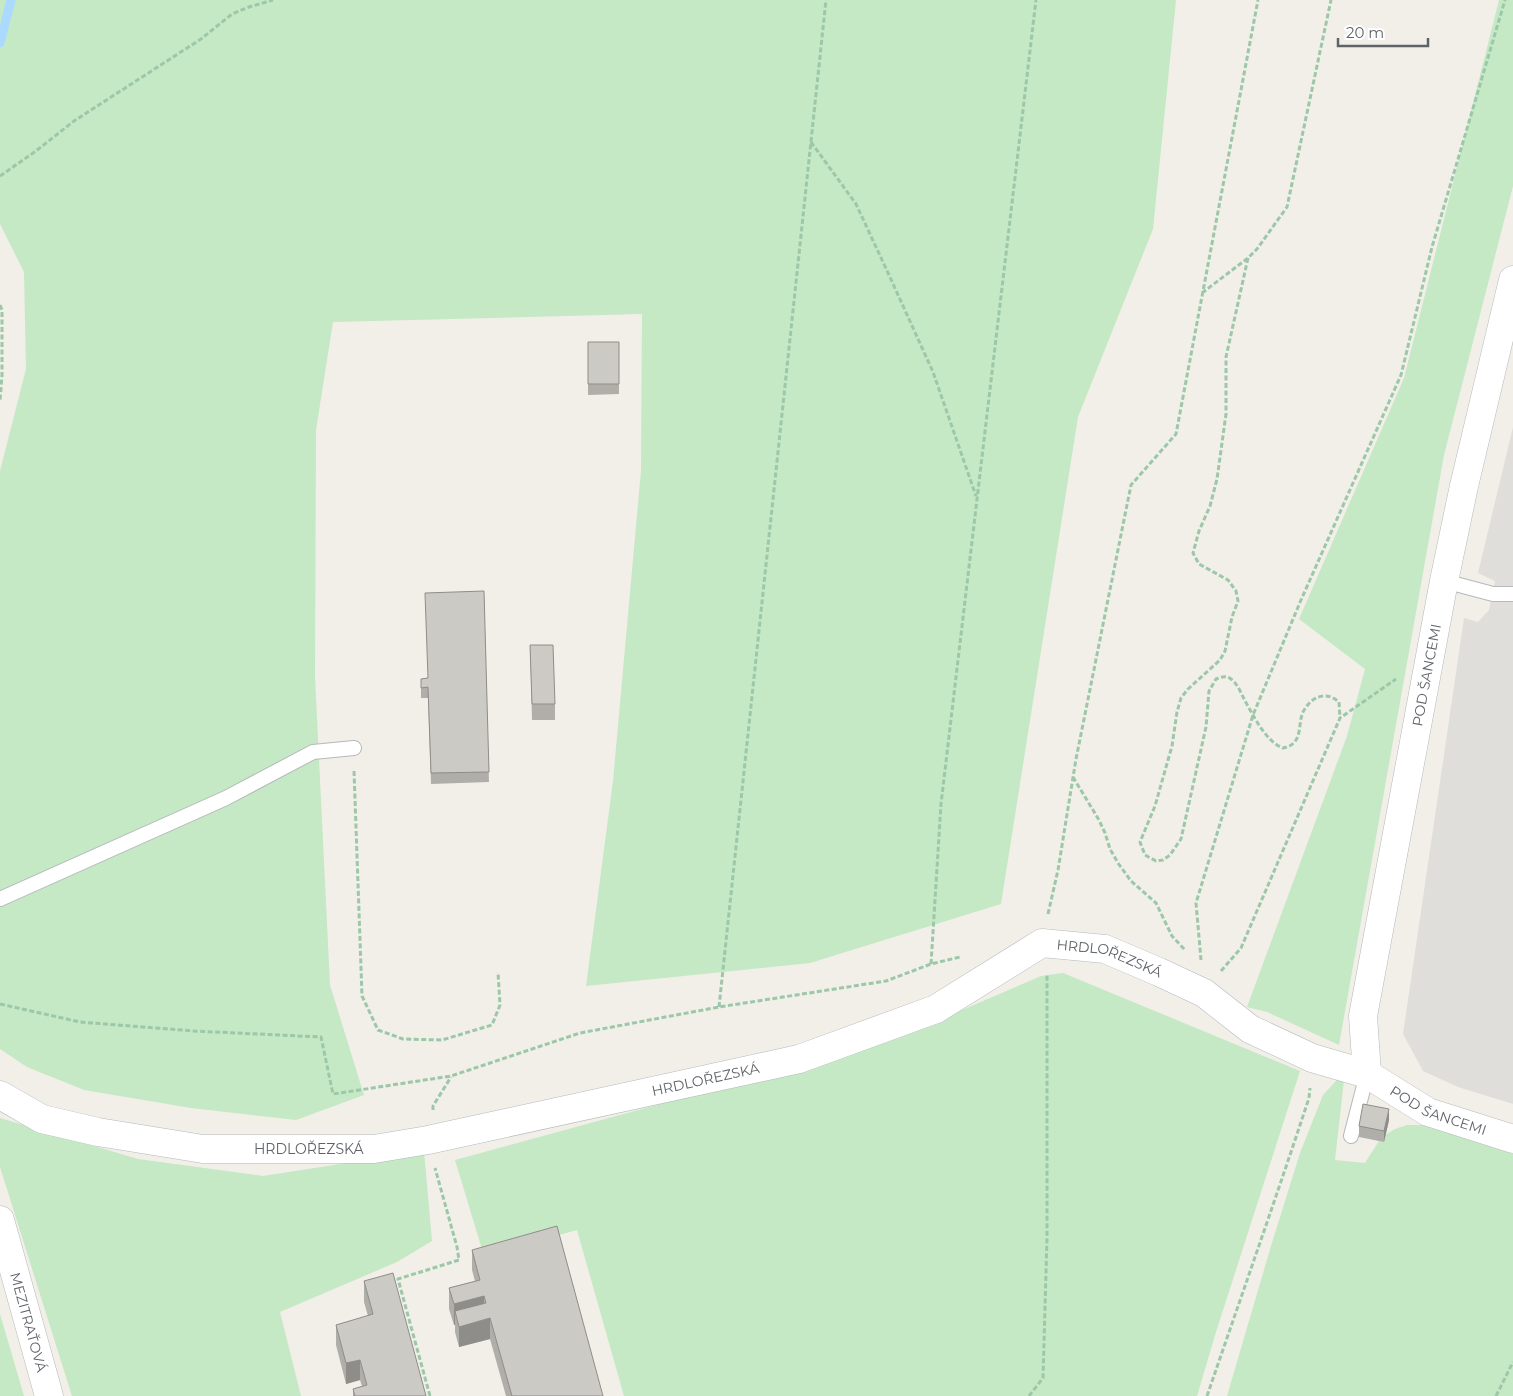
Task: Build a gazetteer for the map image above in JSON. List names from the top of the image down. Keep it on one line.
{"streets":{"street":["POD ŠANCEMI","HRDLOŘEZSKÁ","MEZITRAŤOVÁ"]},"crossings":[["POD ŠANCEMI","HRDLOŘEZSKÁ"]],"scale_bar":"20 m"}
